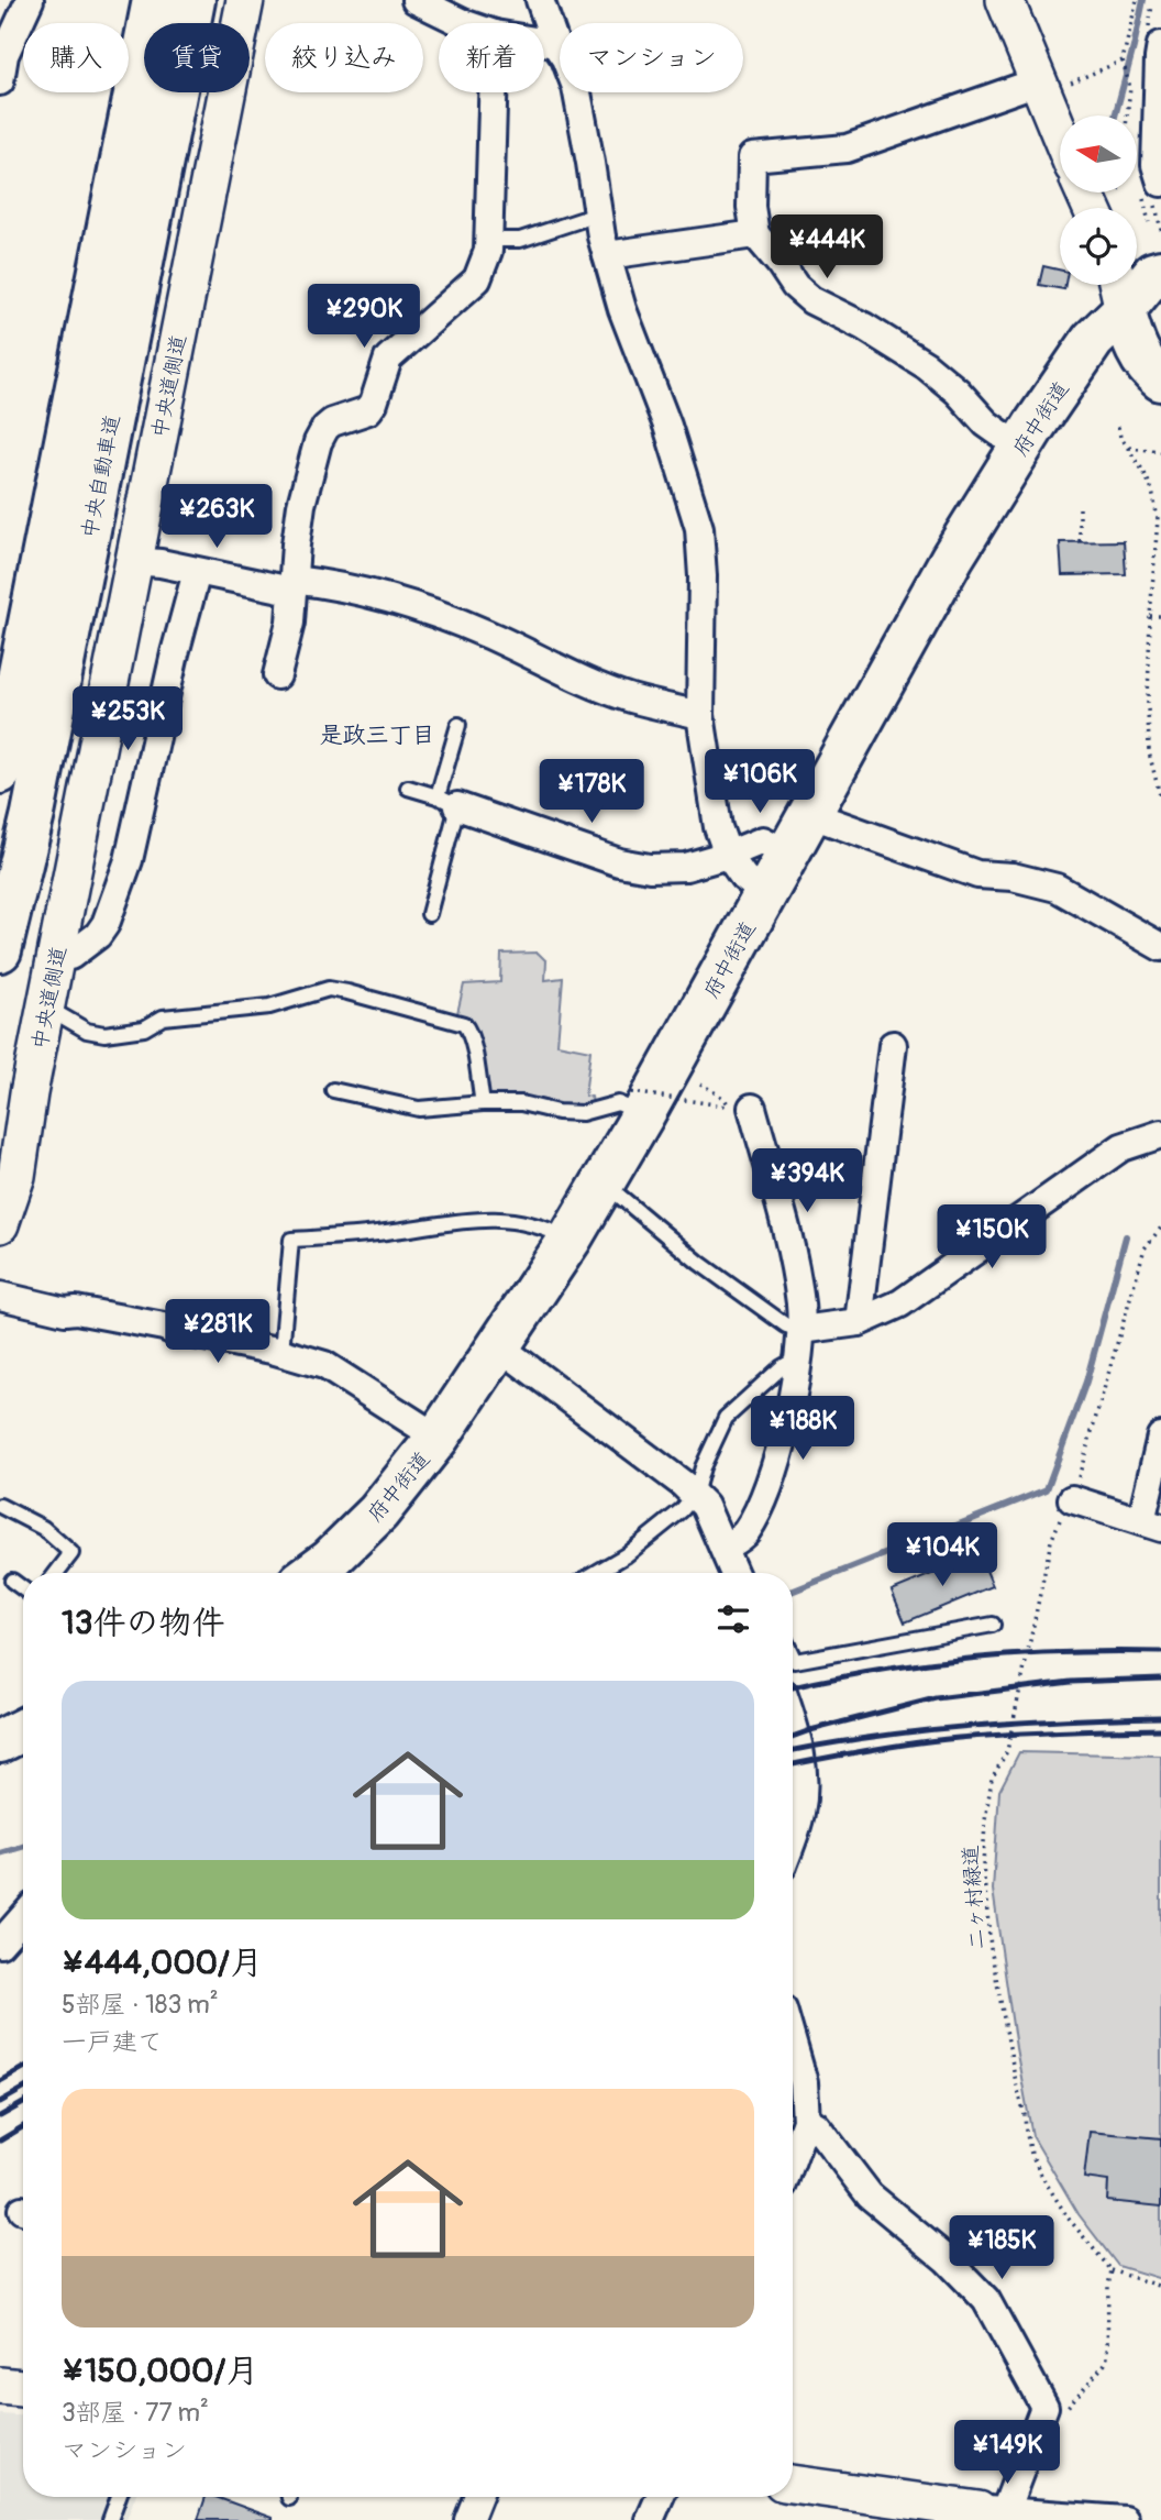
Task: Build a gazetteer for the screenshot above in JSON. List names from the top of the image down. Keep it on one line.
{"streets":{"main road":["府中街道","中央自動車道"],"street":["中央道側道"],"path":["二ヶ村緑道"]},"districts":["是政三丁目"],"north":"left","page":{"chip":["購入","賃貸","絞り込み","新着","マンション"],"price":["¥444K","¥290K","¥263K","¥253K","¥106K","¥178K","¥394K","¥150K","¥281K","¥188K","¥104K","¥185K","¥149K"],"heading":"13件の物件","list":[{"name":"¥444,000/月","note":"5部屋 · 183 m² · 一戸建て"},{"name":"¥150,000/月","note":"3部屋 · 77 m² · マンション"}]}}
